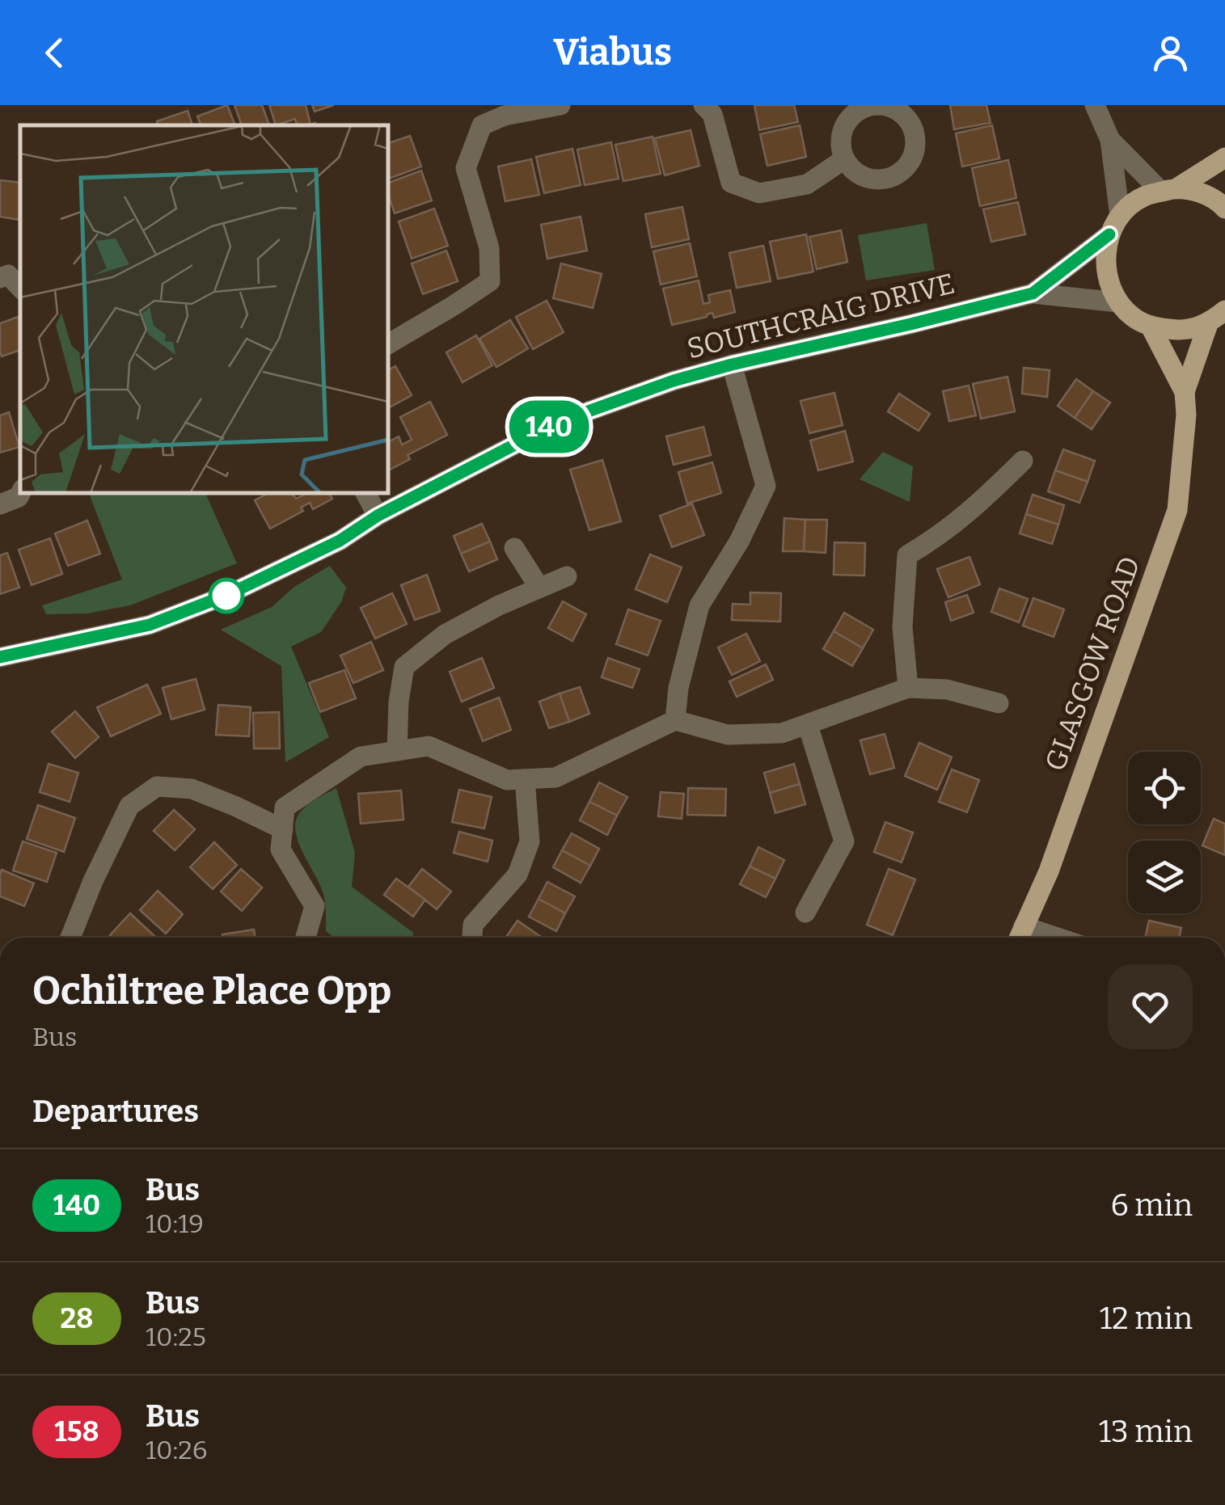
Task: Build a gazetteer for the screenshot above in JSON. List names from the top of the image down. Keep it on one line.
{"streets":{"main road":["GLASGOW ROAD"],"street":["SOUTHCRAIG DRIVE"]},"lines":["bus line 140"],"page":{"header":"Viabus","on_map":"140","heading":[["Ochiltree Place Opp","Bus"],"Departures"],"list":[{"mark":"140","name":"Bus","note":"10:19","value":"6 min"},{"mark":"28","name":"Bus","note":"10:25","value":"12 min"},{"mark":"158","name":"Bus","note":"10:26","value":"13 min"}]}}
